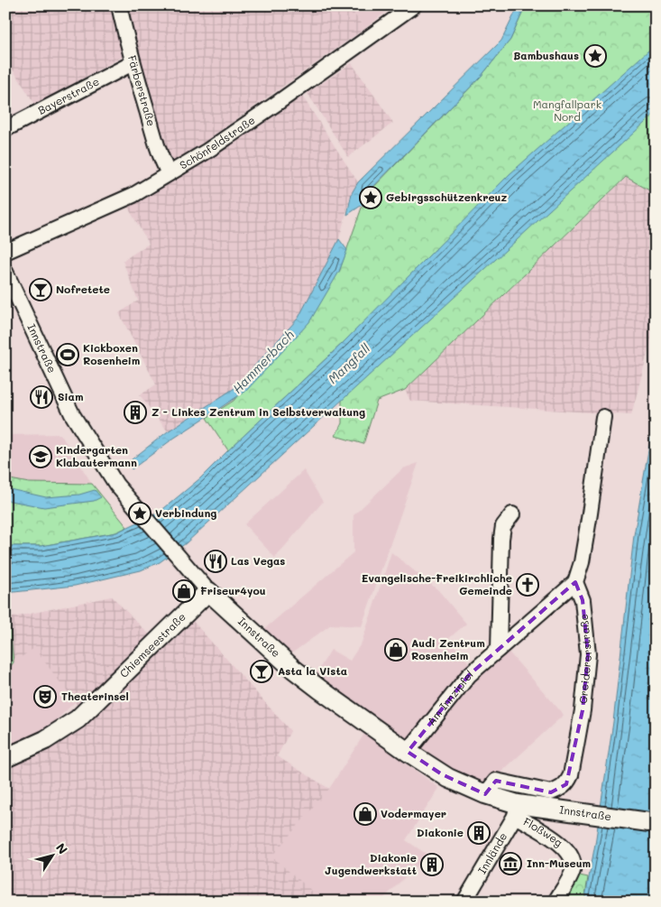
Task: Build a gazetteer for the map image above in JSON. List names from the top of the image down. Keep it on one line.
{"streets":{"main road":["Innstraße","Chiemseestraße"],"street":["Färberstraße","Bayerstraße","Schönfeldstraße","Greidererstraße","Am Innzipfel","Floßweg","Innlände"]},"crossings":[["Färberstraße","Bayerstraße"],["Färberstraße","Schönfeldstraße"],["Innstraße","Chiemseestraße"],["Innstraße","Greidererstraße"],["Innstraße","Am Innzipfel"],["Innstraße","Floßweg"],["Innstraße","Innlände"],["Greidererstraße","Am Innzipfel"],["Floßweg","Innlände"]],"water":["Hammerbach","Mangfall"],"parks":["Mangfallpark Nord"],"places":{"place":["Bambushaus","Gebirgsschützenkreuz","Verbindung"],"bar":["Nofretete","Asta la Vista"],"sports":["Kickboxen Rosenheim"],"restaurant":["Siam","Las Vegas"],"building":["Z - Linkes Zentrum in Selbstverwaltung","Diakonie","Diakonie Jugendwerkstatt"],"school or university":["Kindergarten Klabautermann"],"church":["Evangelische-Freikirchliche Gemeinde"],"shop":["Friseur4you","Audi Zentrum Rosenheim","Vodermayer"],"theatre":["Theaterinsel"],"museum":["Inn-Museum"]},"north":"top right"}
